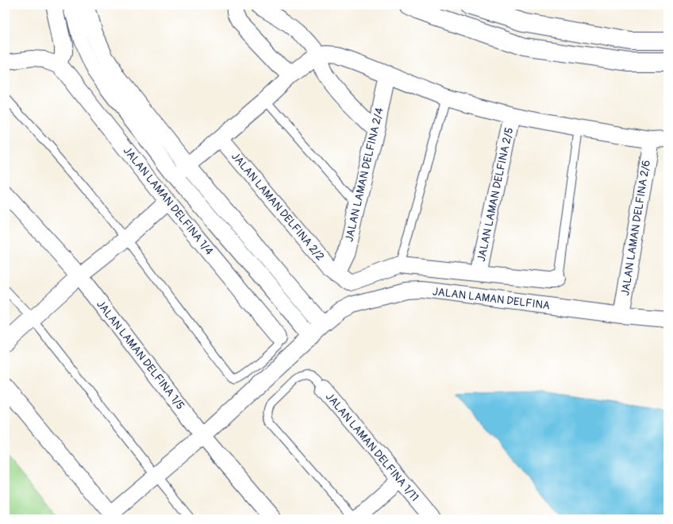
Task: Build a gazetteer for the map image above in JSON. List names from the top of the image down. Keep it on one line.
{"streets":{"street":["JALAN LAMAN DELFINA 2/4","JALAN LAMAN DELFINA 2/5","JALAN LAMAN DELFINA 1/4","JALAN LAMAN DELFINA 2/2","JALAN LAMAN DELFINA 2/6","JALAN LAMAN DELFINA","JALAN LAMAN DELFINA 1/5","JALAN LAMAN DELFINA 1/11"]},"crossings":[["JALAN LAMAN DELFINA 2/4","JALAN LAMAN DELFINA 2/2"],["JALAN LAMAN DELFINA 2/6","JALAN LAMAN DELFINA"],["JALAN LAMAN DELFINA","JALAN LAMAN DELFINA 1/5"]]}
